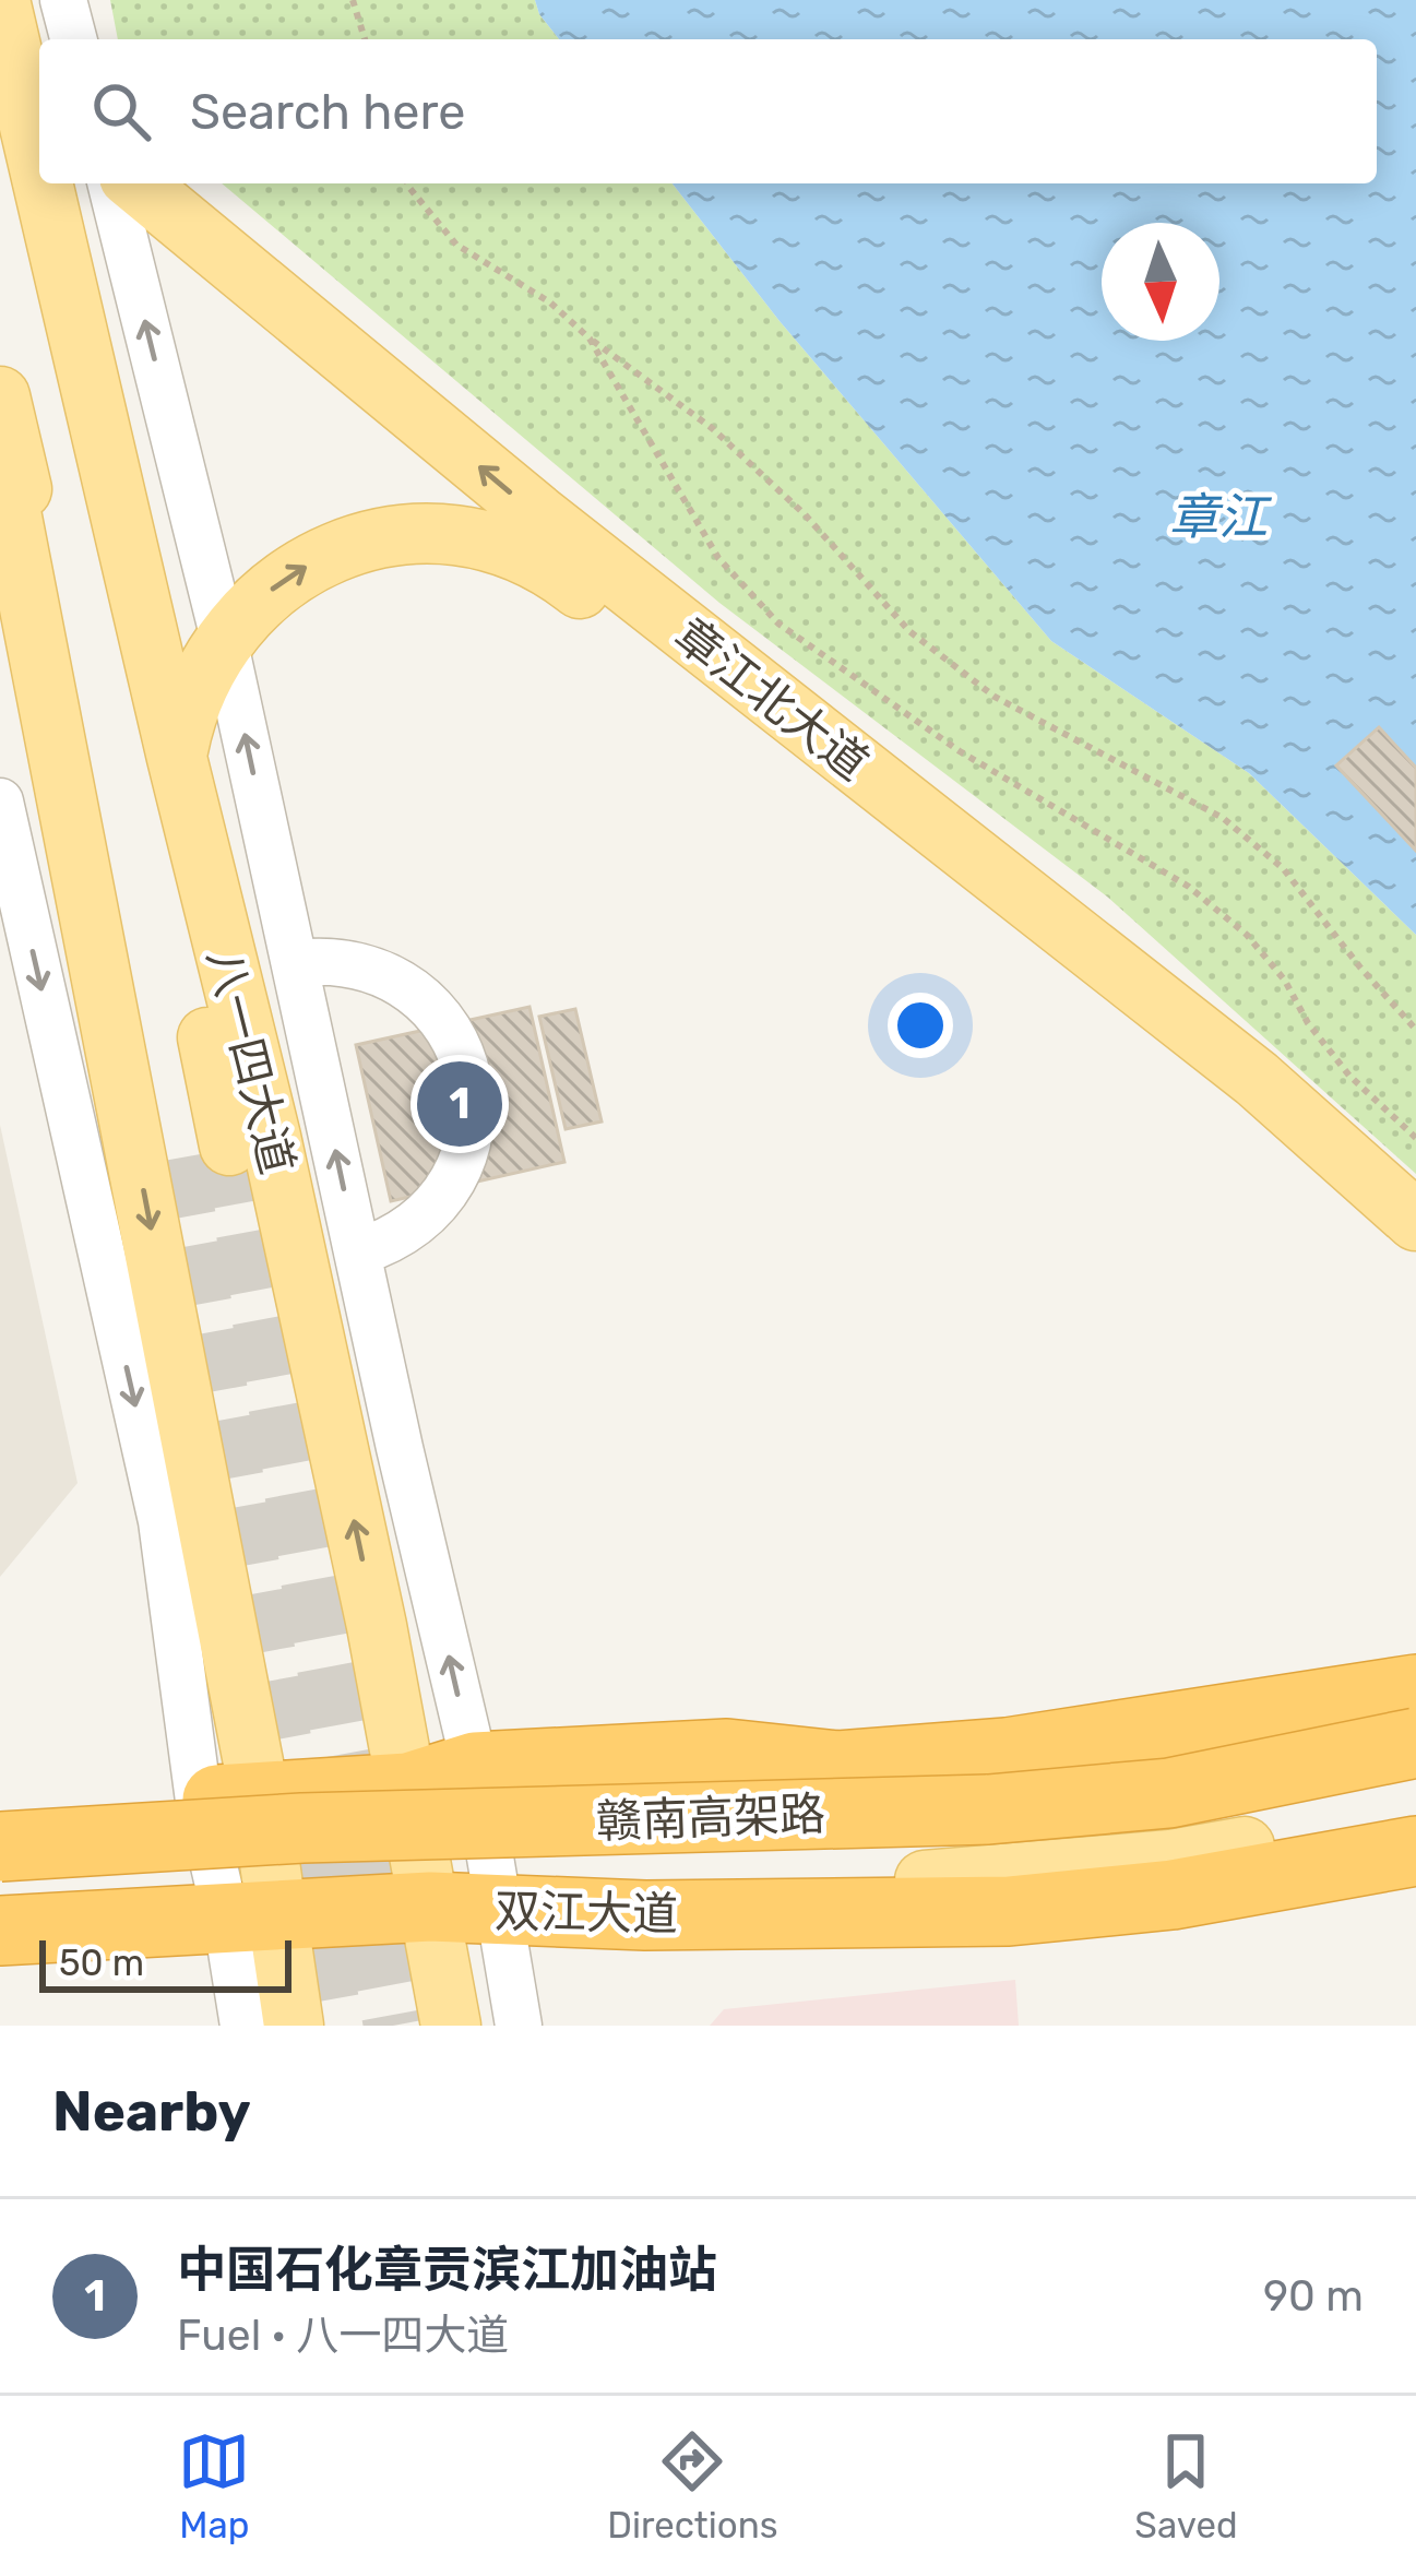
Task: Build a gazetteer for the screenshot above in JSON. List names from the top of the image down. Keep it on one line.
{"streets":{"highway":["赣南高架路","双江大道"],"main road":["章江北大道","八一四大道"]},"crossings":[["章江北大道","八一四大道"],["八一四大道","双江大道"]],"water":["章江"],"scale_bar":"50 m","north":"bottom","page":{"search":"Search here","pins":"1","scale":"50 m","heading":"Nearby","list":[{"mark":"1","name":"中国石化章贡滨江加油站","note":"Fuel · 八一四大道","value":"90 m"}],"nav":["Map","Directions","Saved"]}}
